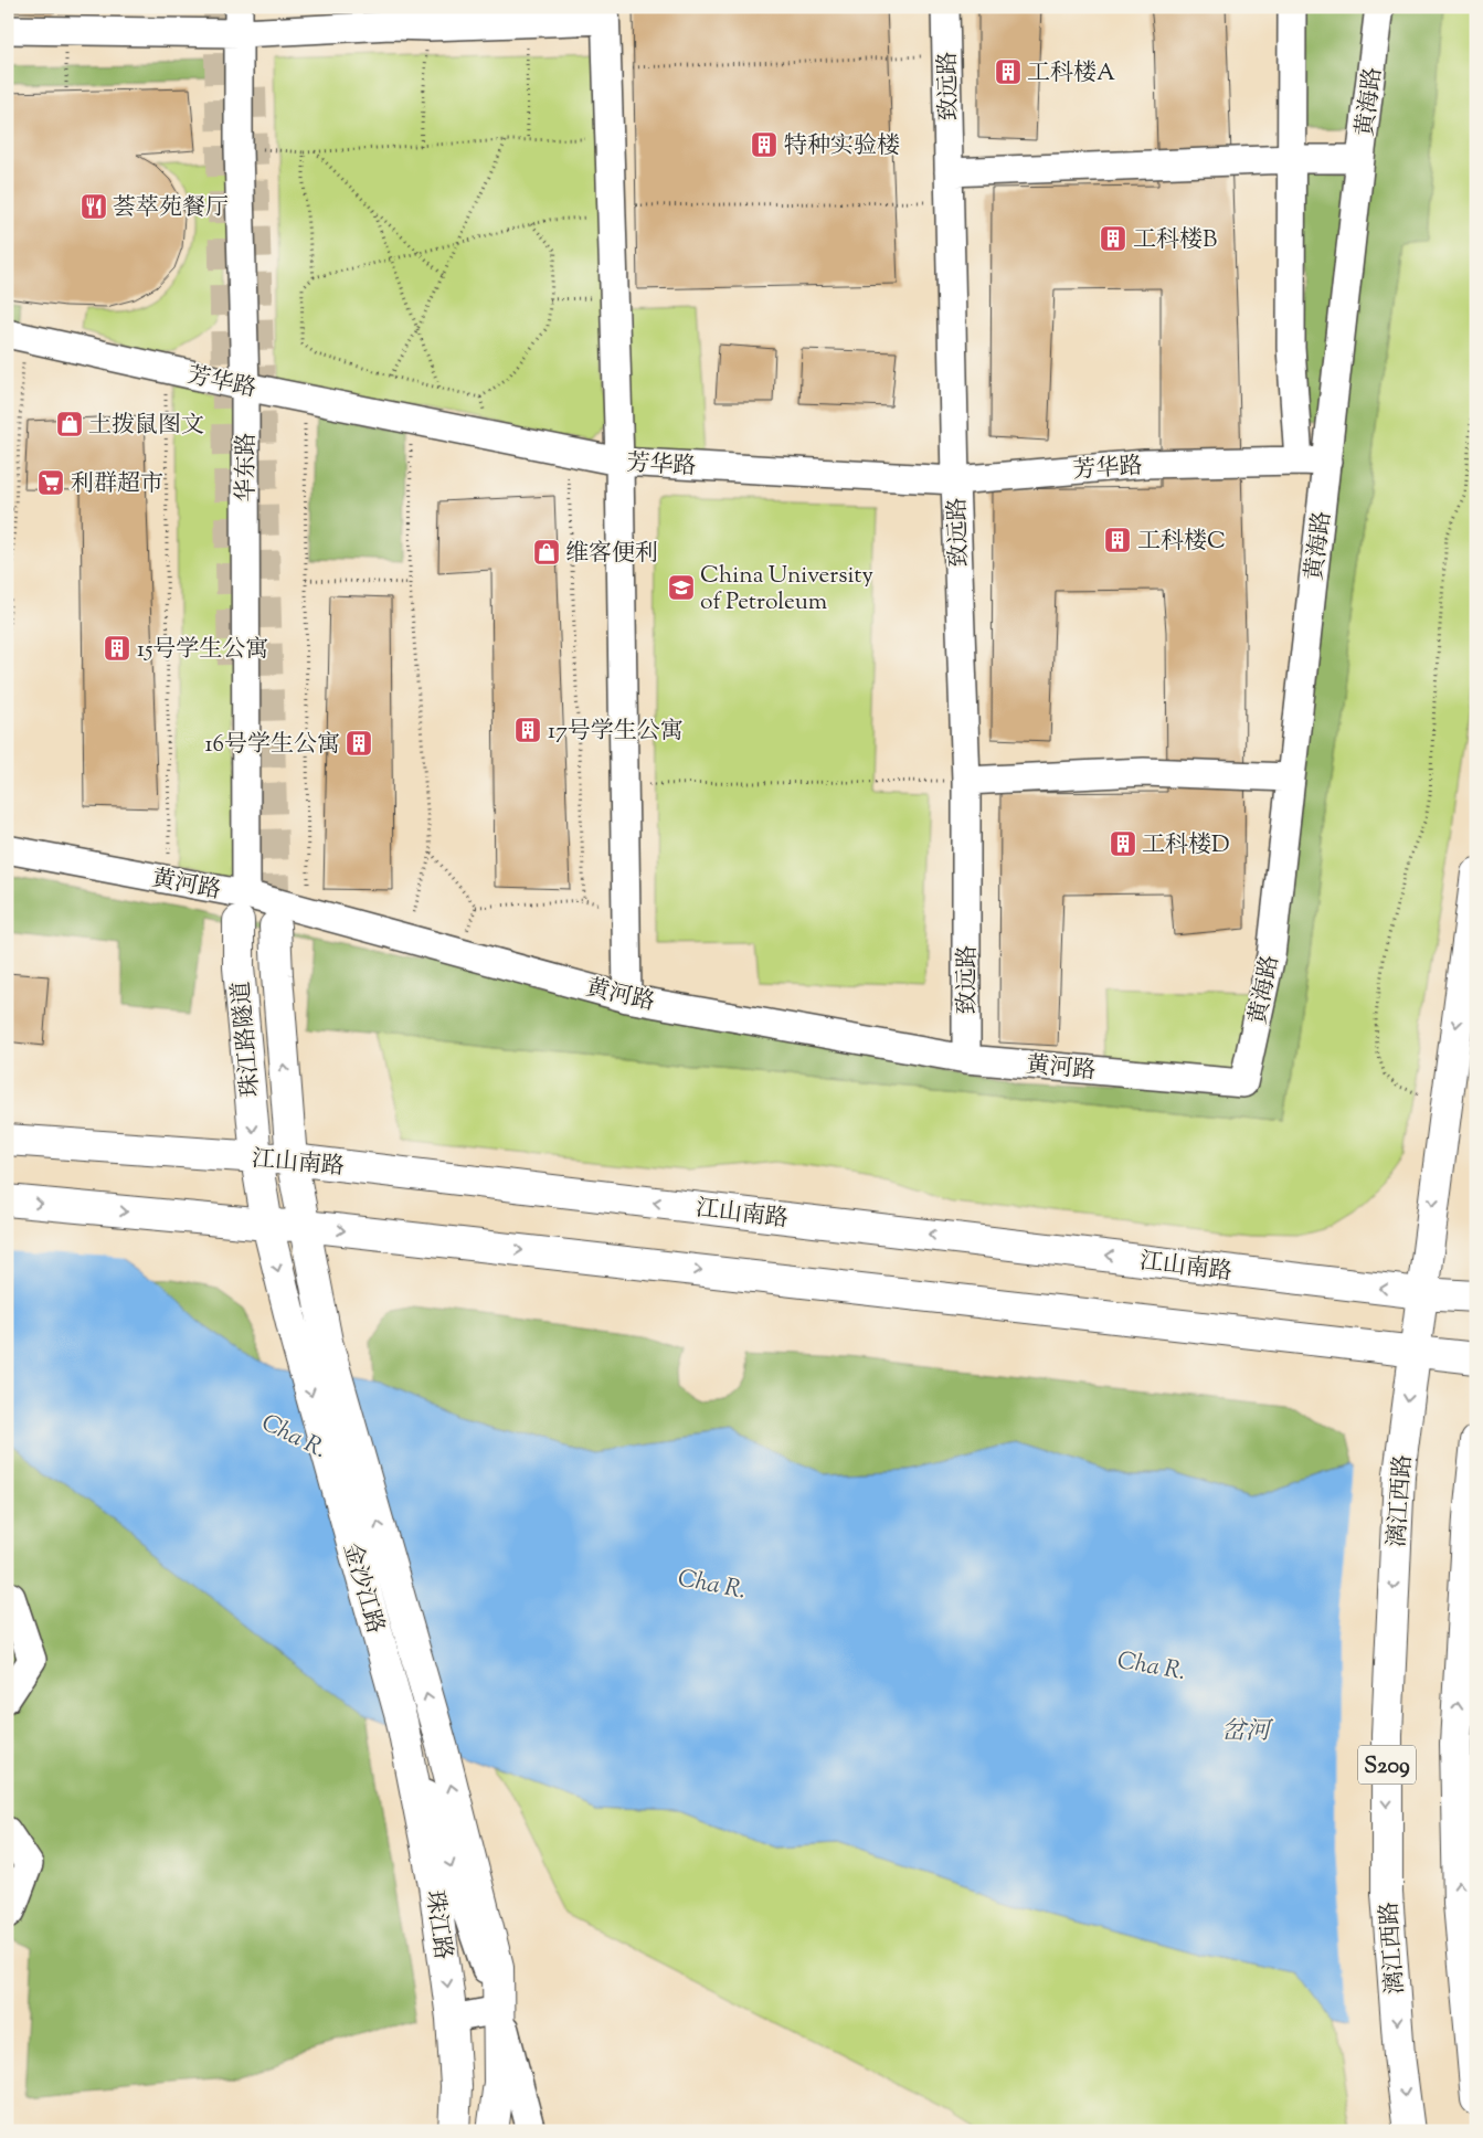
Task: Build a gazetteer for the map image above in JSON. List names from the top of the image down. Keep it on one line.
{"streets":{"main road":["珠江路隧道","江山南路","漓江西路","金沙江路","S209","珠江路"],"street":["致远路","黄海路","芳华路","华东路","黄河路"]},"crossings":[["致远路","芳华路"],["致远路","黄河路"],["黄海路","芳华路"],["黄海路","黄河路"],["芳华路","华东路"],["华东路","黄河路"],["华东路","珠江路隧道"],["黄河路","珠江路隧道"],["珠江路隧道","江山南路"],["珠江路隧道","金沙江路"],["江山南路","漓江西路"],["江山南路","金沙江路"],["金沙江路","珠江路"]],"one_way":["珠江路"],"water":["Cha R.","岔河"],"places":{"building":["工科楼A","特种实验楼","工科楼B","工科楼C","15号学生公寓","17号学生公寓","16号学生公寓","工科楼D"],"restaurant":["荟萃苑餐厅"],"shop":["土拨鼠图文","维客便利"],"supermarket":["利群超市"],"school or university":["China University of Petroleum"]}}
